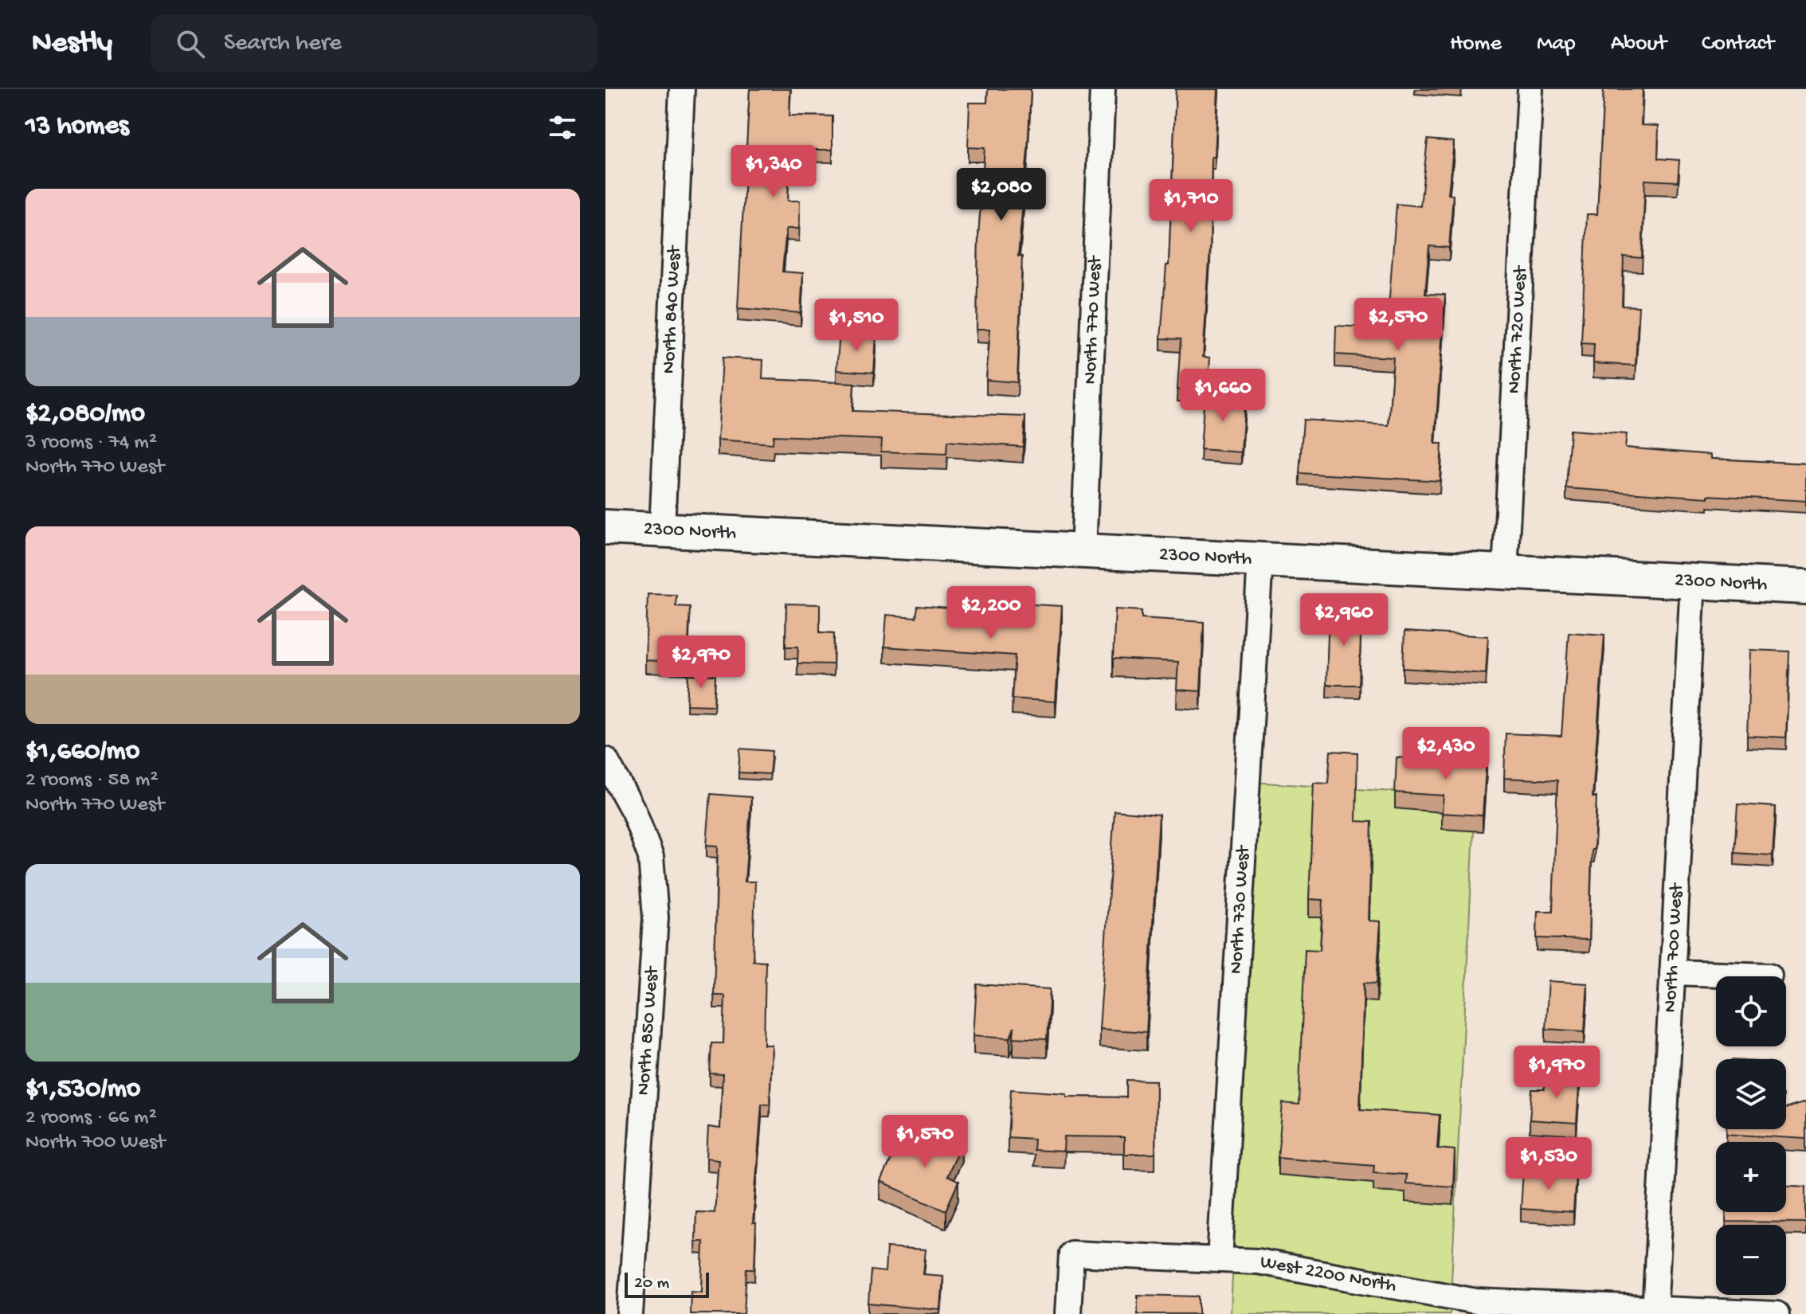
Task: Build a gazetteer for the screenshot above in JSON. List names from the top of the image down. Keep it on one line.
{"streets":{"street":["North 840 West","North 770 West","North 720 West","2300 North","North 730 West","North 700 West","North 850 West","West 2200 North"]},"crossings":[["North 840 West","2300 North"],["North 770 West","2300 North"],["North 720 West","2300 North"],["2300 North","North 730 West"],["2300 North","North 700 West"],["North 730 West","West 2200 North"],["North 700 West","West 2200 North"]],"scale_bar":"20 m","page":{"header":"Nestly","search":"Search here","nav":["Home","Map","About","Contact"],"heading":"13 homes","price":["$1,340","$2,080","$1,710","$2,570","$1,510","$1,660","$2,200","$2,960","$2,970","$2,430","$1,970","$1,570","$1,530"],"list":[{"name":"$2,080/mo","note":"3 rooms · 74 m² · North 770 West"},{"name":"$1,660/mo","note":"2 rooms · 58 m² · North 770 West"},{"name":"$1,530/mo","note":"2 rooms · 66 m² · North 700 West"}],"map_buttons":["+","−"],"scale":"20 m"}}
